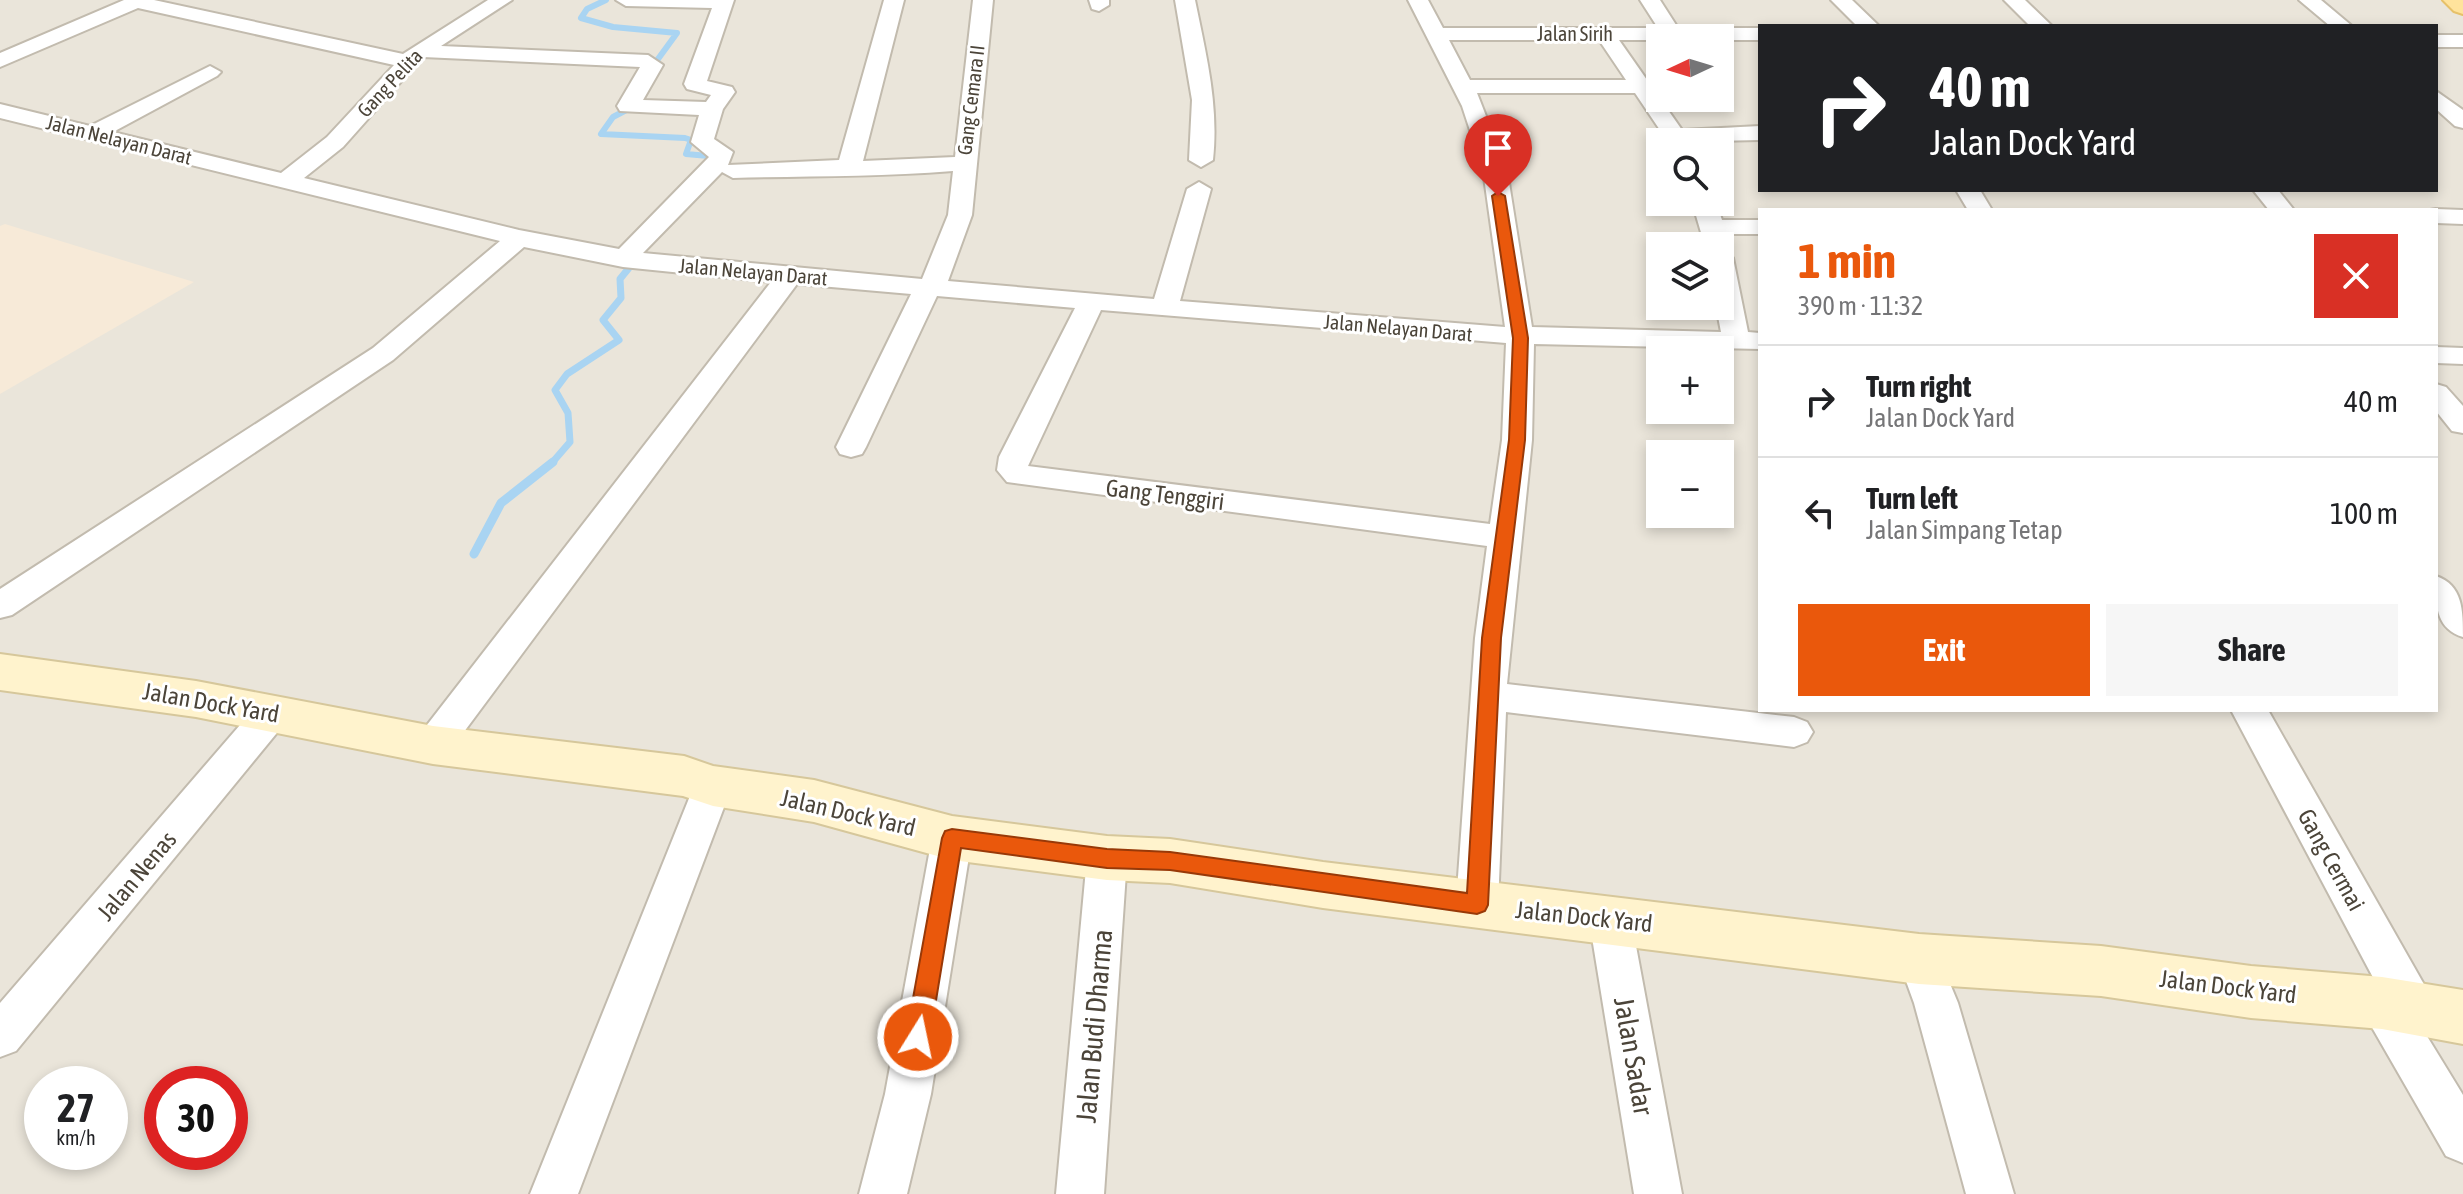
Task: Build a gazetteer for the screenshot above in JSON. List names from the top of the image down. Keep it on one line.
{"streets":{"street":["Jalan Sirih","Gang Pelita","Gang Cemara II","Jalan Nelayan Darat","Gang Tenggiri","Jalan Dock Yard","Gang Cermai","Jalan Nenas","Jalan Budi Dharma","Jalan Sadar"]},"crossings":[["Gang Pelita","Jalan Nelayan Darat"],["Gang Cemara II","Jalan Nelayan Darat"],["Jalan Nelayan Darat","Gang Tenggiri"],["Jalan Dock Yard","Gang Cermai"],["Jalan Dock Yard","Jalan Nenas"],["Jalan Dock Yard","Jalan Budi Dharma"],["Jalan Dock Yard","Jalan Sadar"]],"north":"left","page":{"map_buttons":["+","−"],"turn":["40 m","Jalan Dock Yard"],"heading":["1 min","390 m · 11:32"],"list":[{"name":"Turn right","note":"Jalan Dock Yard","value":"40 m"},{"name":"Turn left","note":"Jalan Simpang Tetap","value":"100 m"}],"buttons":["Exit","Share"],"speed":"27 km/h","limit":"30"}}
